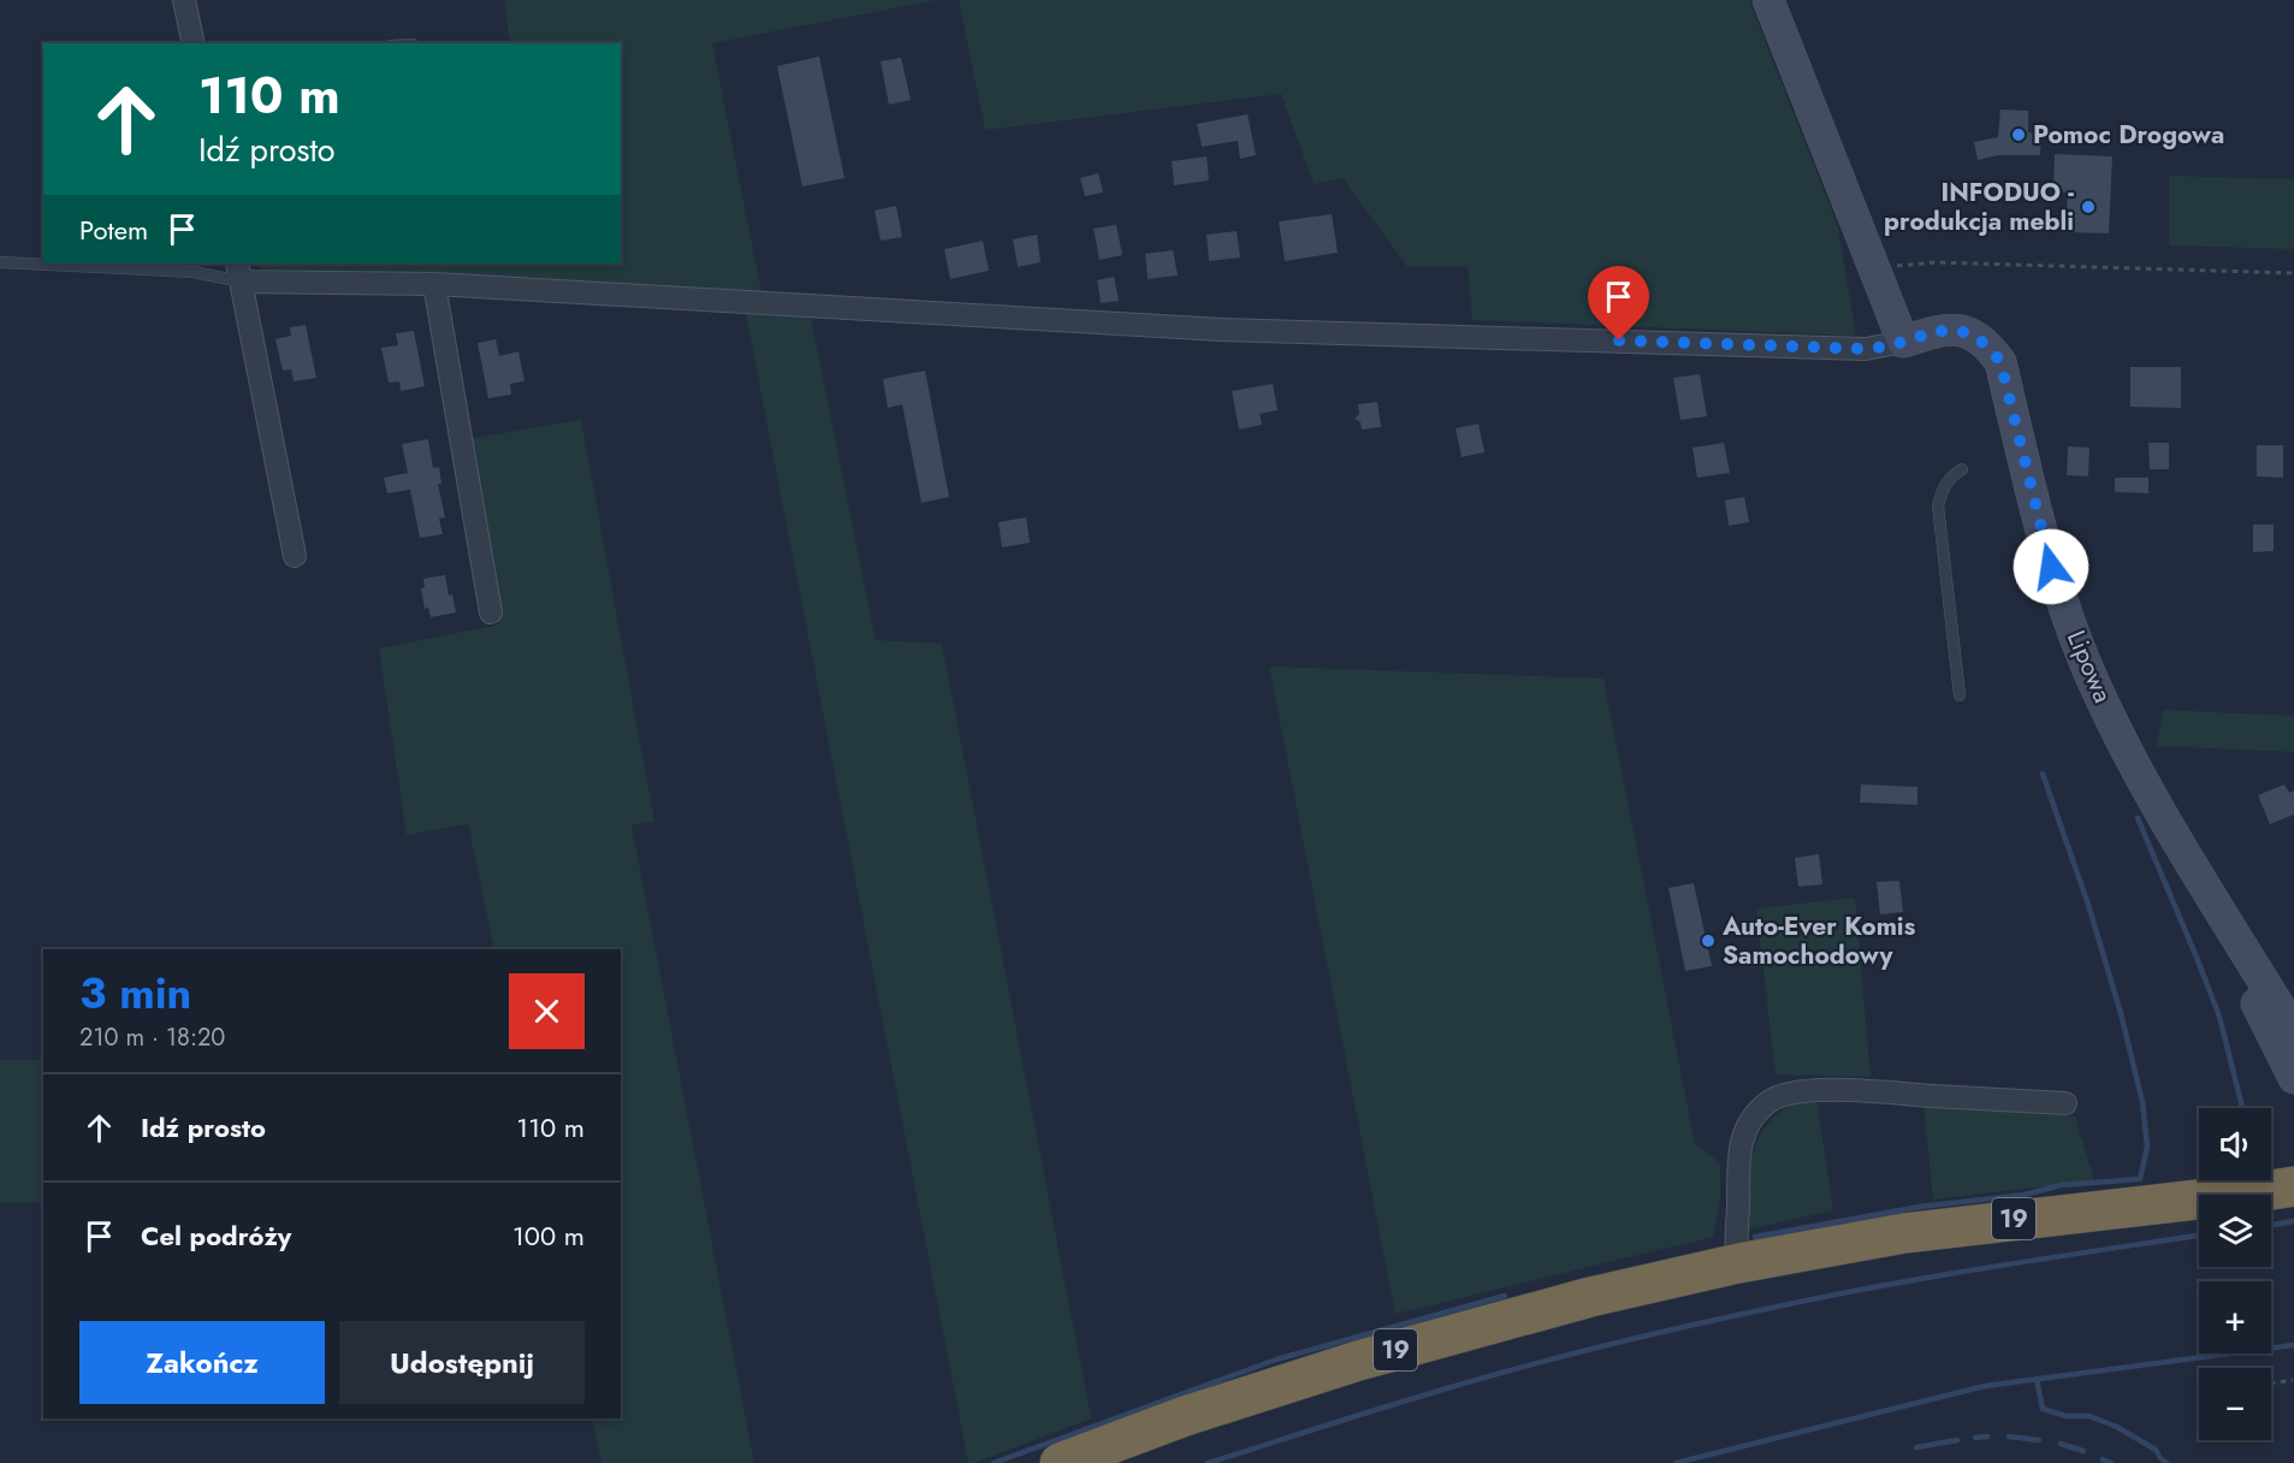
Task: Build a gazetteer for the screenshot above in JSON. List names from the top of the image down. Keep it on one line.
{"streets":{"highway":["19"],"main road":["Lipowa"]},"places":["Pomoc Drogowa","INFODUO - produkcja mebli","Auto-Ever Komis Samochodowy"],"page":{"turn":["110 m","Idź prosto"],"then":"Potem","heading":["3 min","210 m · 18:20"],"list":[{"name":"Idź prosto","value":"110 m"},{"name":"Cel podróży","value":"100 m"}],"map_buttons":["+","−"],"buttons":["Zakończ","Udostępnij"]}}
